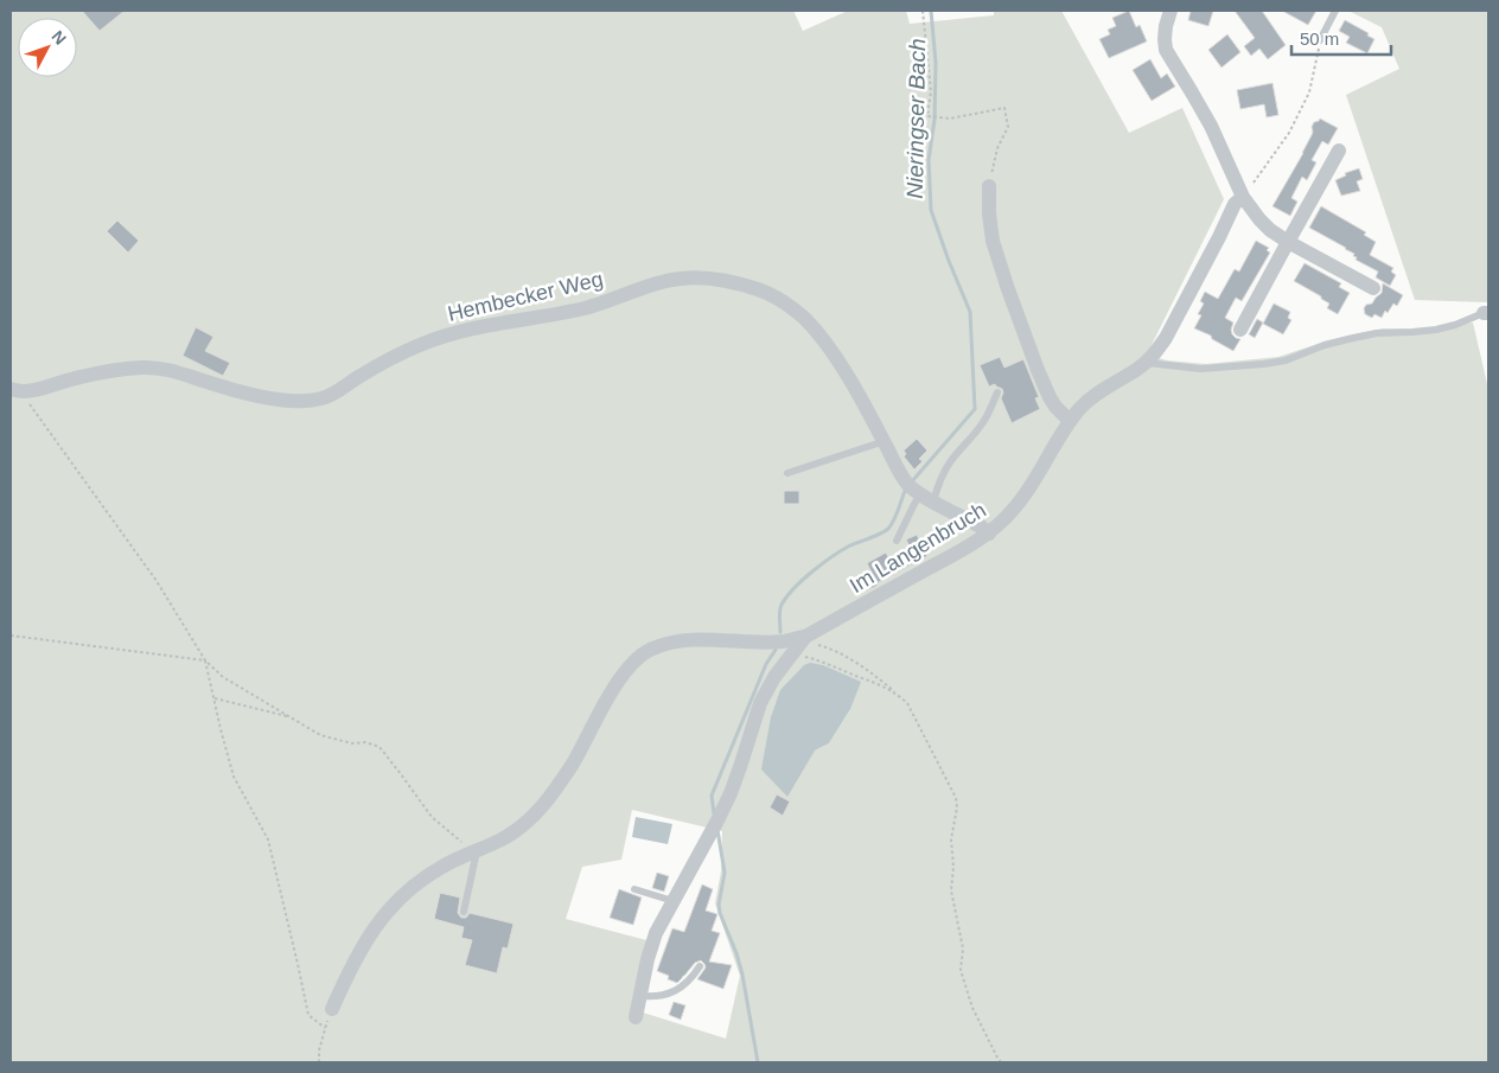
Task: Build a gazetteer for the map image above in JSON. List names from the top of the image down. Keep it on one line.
{"streets":{"street":["Hembecker Weg","Im Langenbruch"]},"water":["Nieringser Bach"],"scale_bar":"50 m","north":"top right"}
